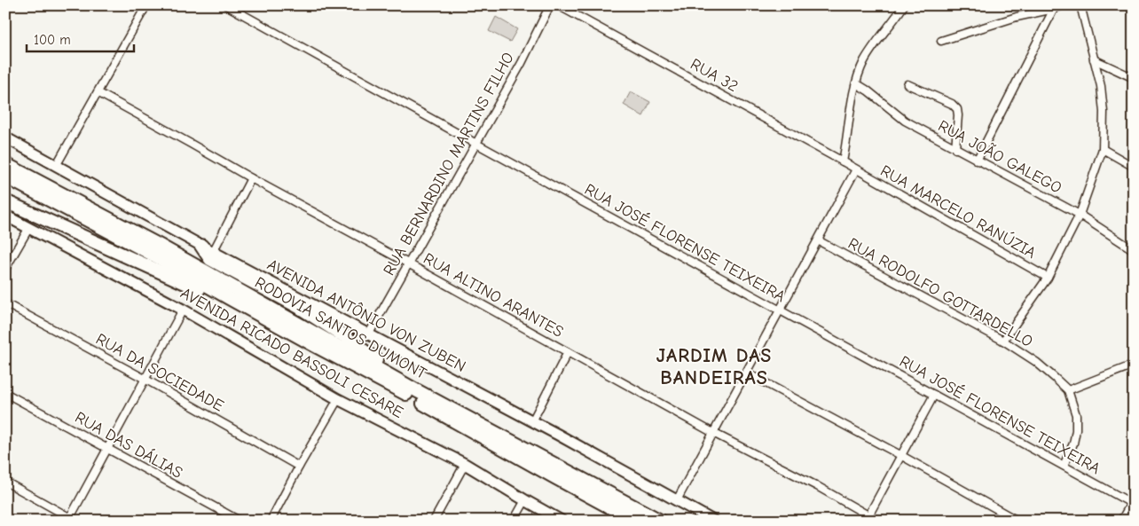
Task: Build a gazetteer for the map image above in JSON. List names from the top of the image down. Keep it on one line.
{"streets":{"highway":["RODOVIA SANTOS DUMONT"],"street":["RUA 32","RUA JOÃO GALEGO","RUA BERNARDINO MARTINS FILHO","RUA MARCELO RANÚZIA","RUA JOSÉ FLORENSE TEIXEIRA","RUA RODOLFO GOTTARDELLO","RUA ALTINO ARANTES","AVENIDA ANTÔNIO VON ZUBEN","AVENIDA RICADO BASSOLI CESARE","RUA DA SOCIEDADE","RUA DAS DÁLIAS"]},"crossings":[["RUA 32","RUA MARCELO RANÚZIA"],["RUA BERNARDINO MARTINS FILHO","RUA JOSÉ FLORENSE TEIXEIRA"],["RUA BERNARDINO MARTINS FILHO","RUA ALTINO ARANTES"],["RUA BERNARDINO MARTINS FILHO","AVENIDA ANTÔNIO VON ZUBEN"],["RUA JOSÉ FLORENSE TEIXEIRA","RUA RODOLFO GOTTARDELLO"]],"districts":["JARDIM DAS BANDEIRAS"],"scale_bar":"100 m"}
